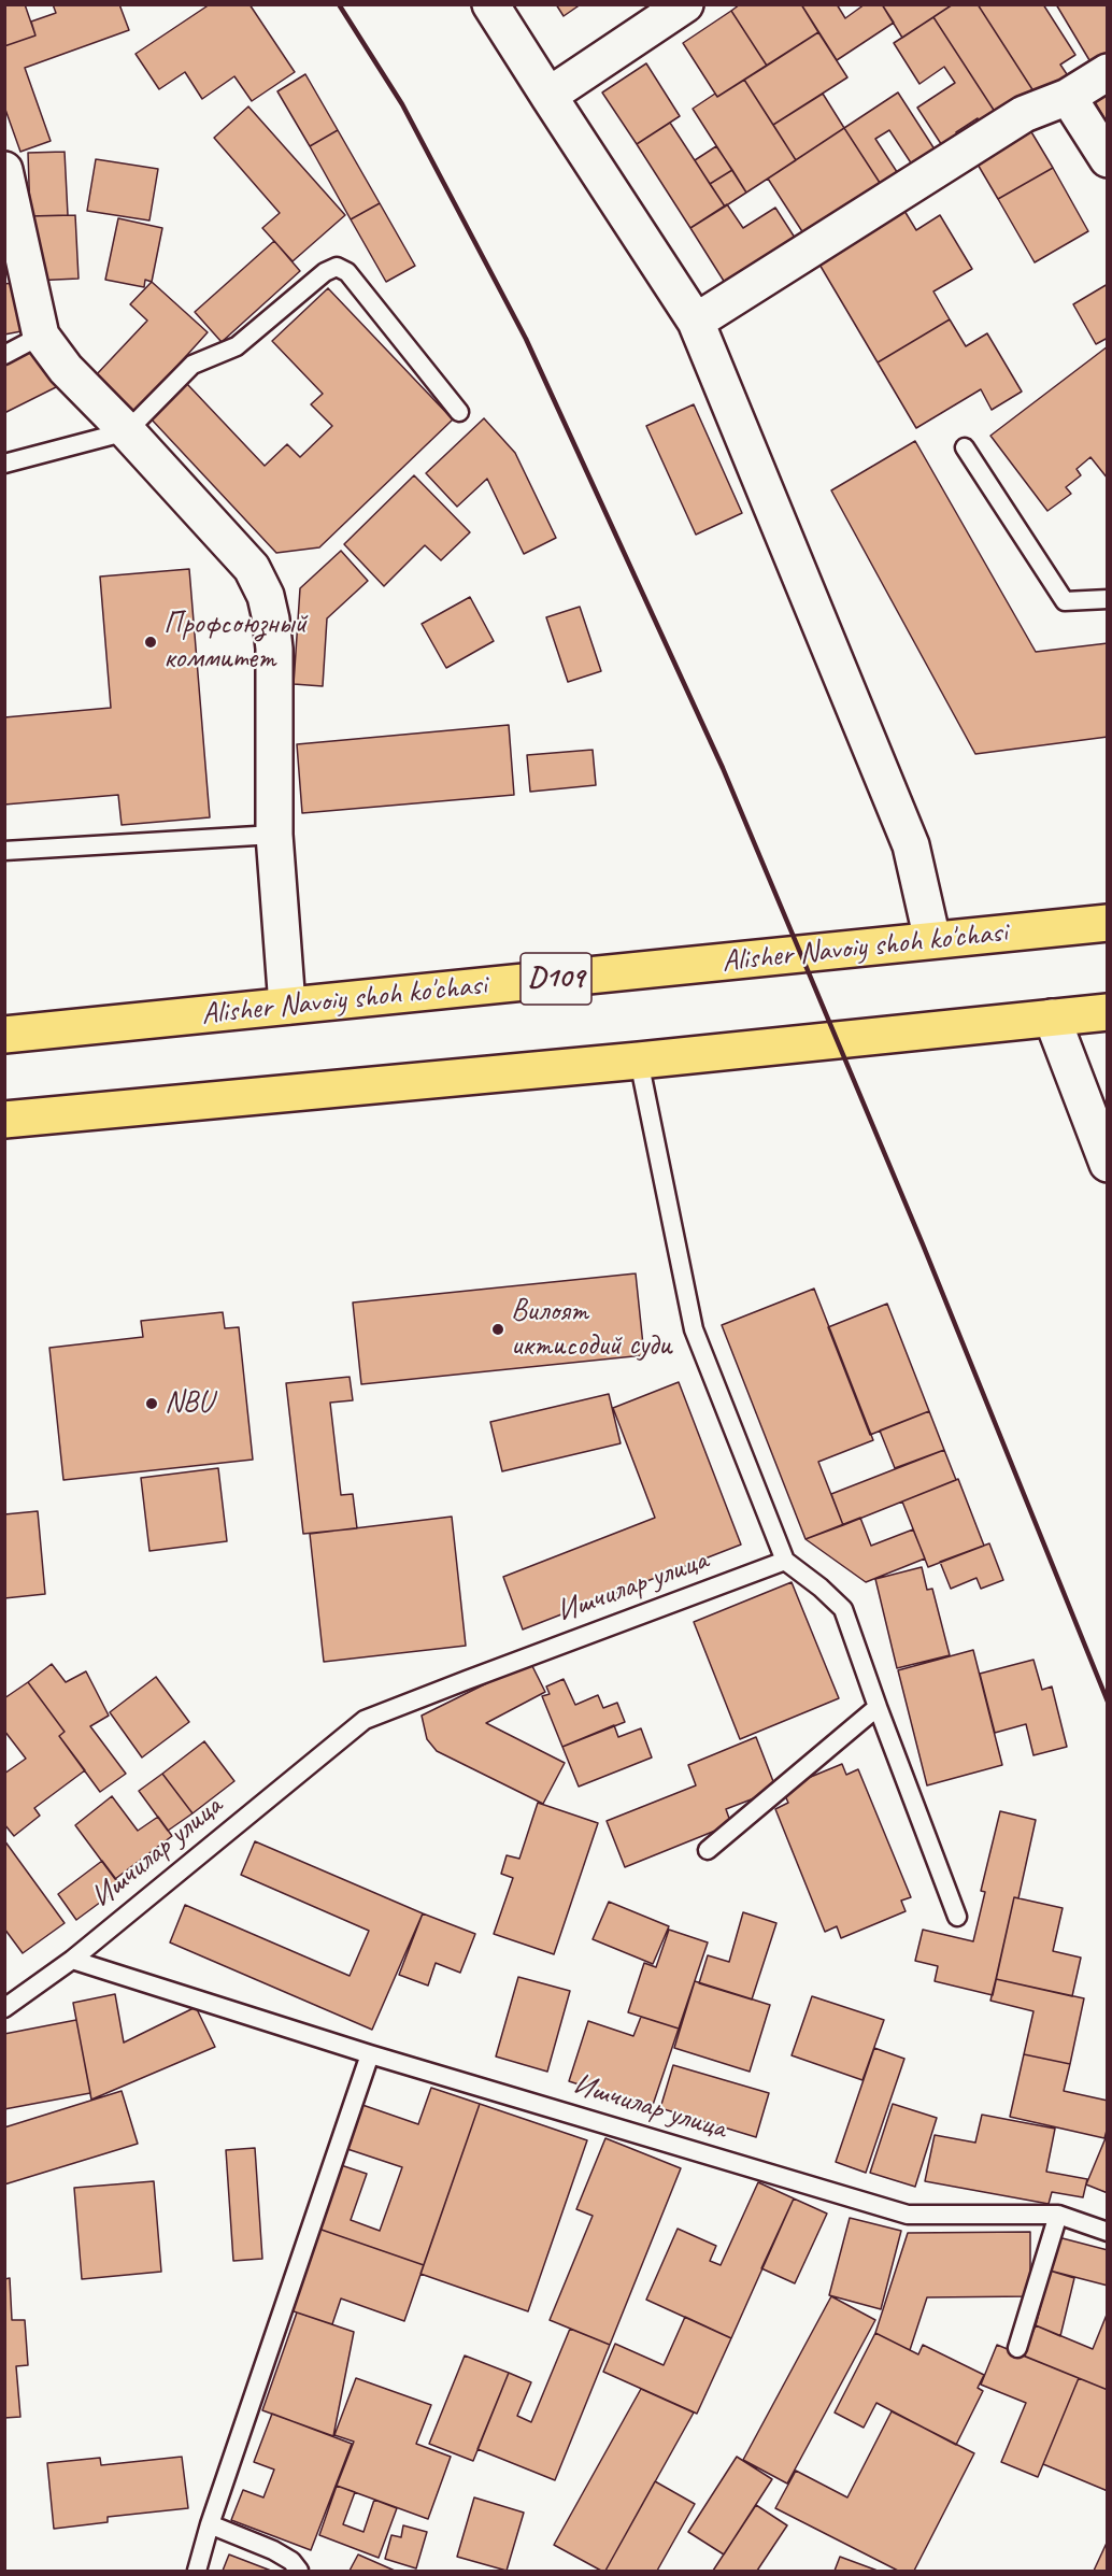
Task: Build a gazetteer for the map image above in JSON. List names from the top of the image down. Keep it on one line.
{"streets":{"main road":["Alisher Navoiy shoh ko'chasi","D109"],"lane":["Ишчилар улица"]},"places":["Профсоюзный коммитет","Вилоят иктисодий суди","NBU"]}
